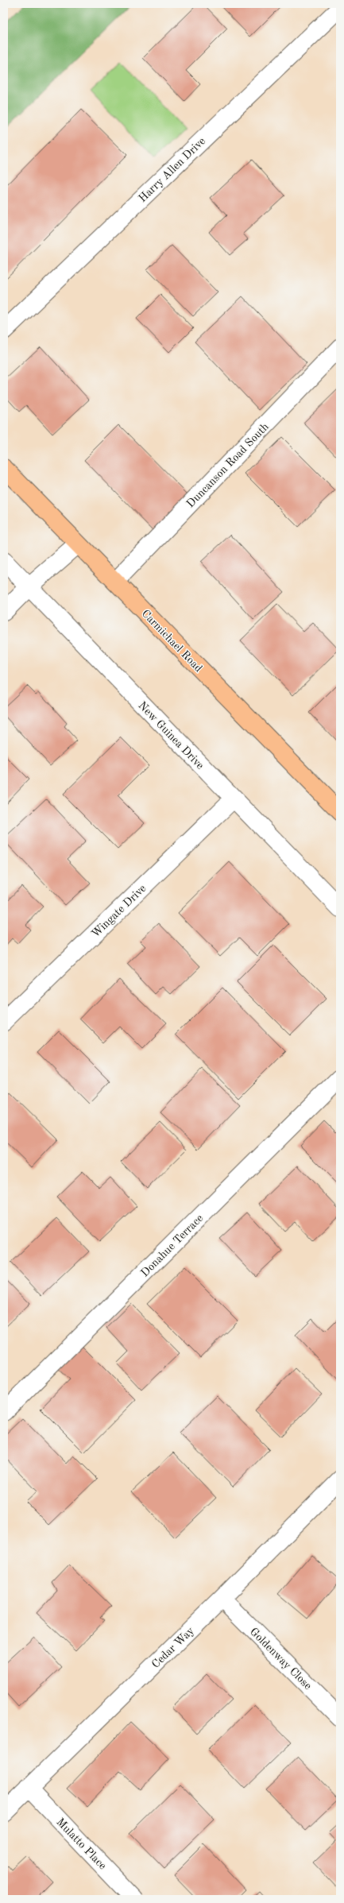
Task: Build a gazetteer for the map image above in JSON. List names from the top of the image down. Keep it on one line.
{"streets":{"main road":["Carmichael Road"],"street":["Harry Allen Drive","Duncanson Road South","New Guinea Drive","Wingate Drive","Donahue Terrace","Cedar Way","Goldenway Close","Mulatto Place"]},"crossings":[["Duncanson Road South","Carmichael Road"],["New Guinea Drive","Wingate Drive"],["Cedar Way","Goldenway Close"],["Cedar Way","Mulatto Place"]]}
